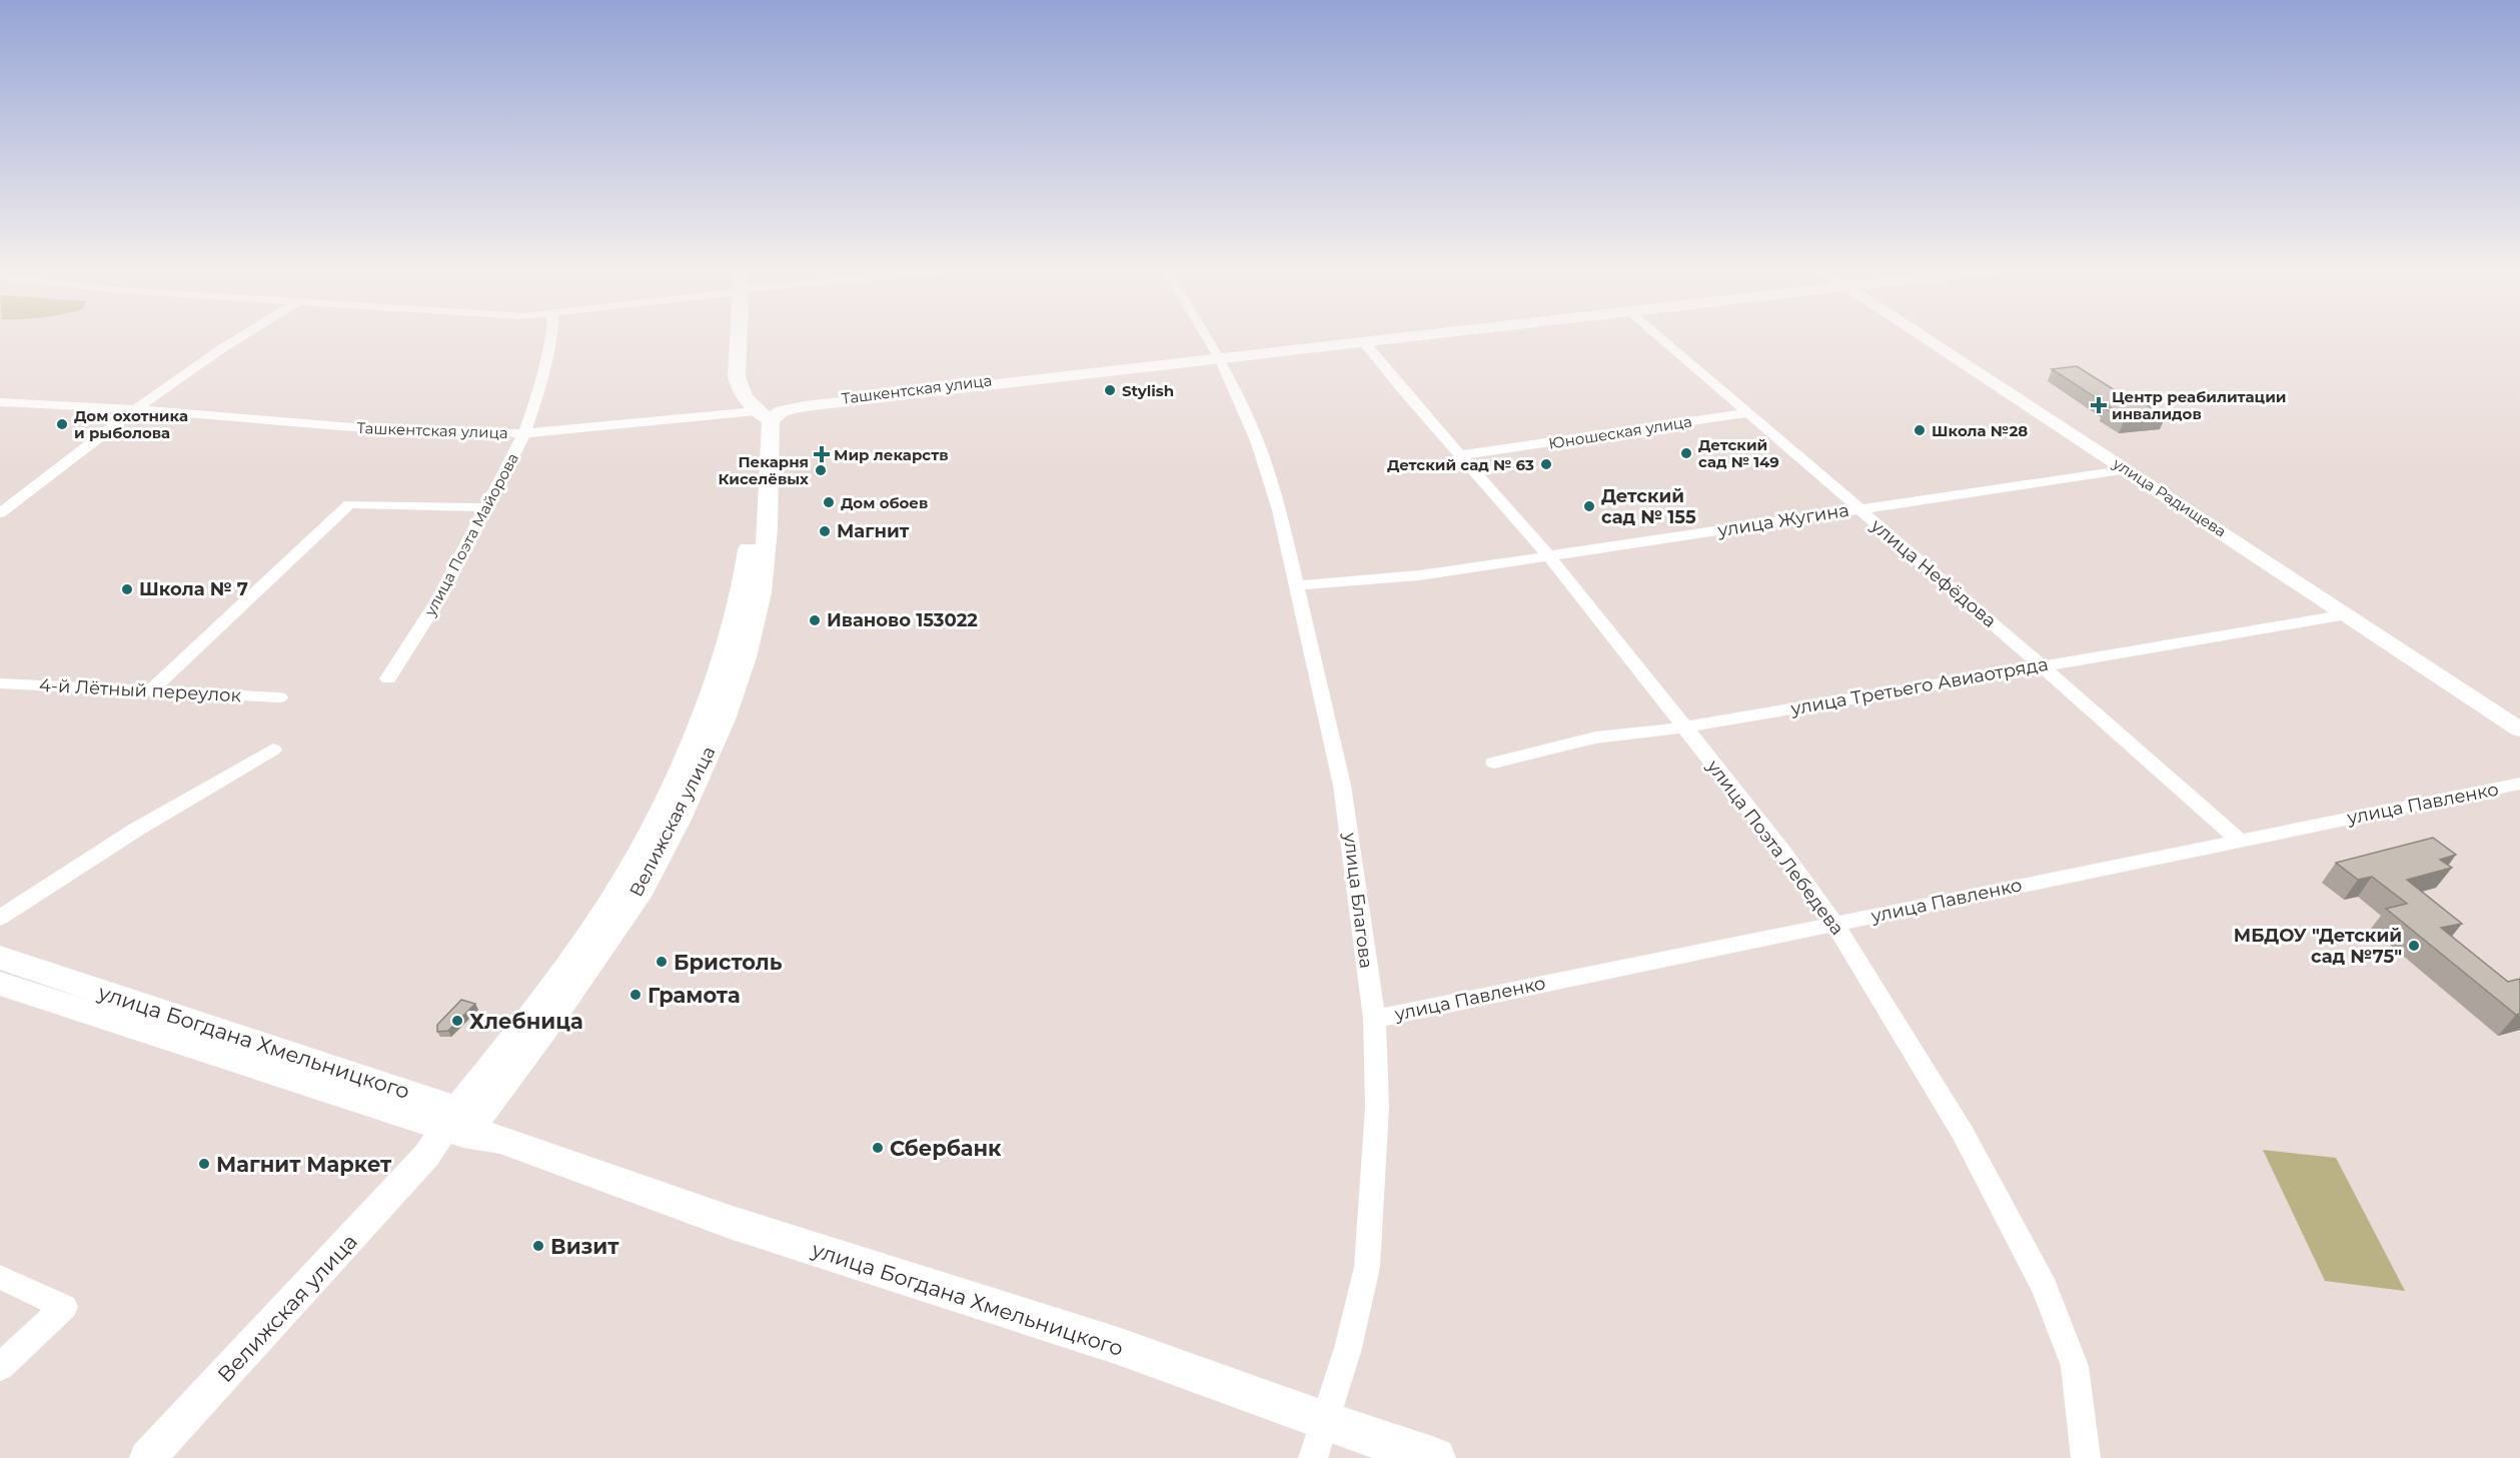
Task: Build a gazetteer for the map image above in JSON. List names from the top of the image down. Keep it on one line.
{"streets":{"main road":["Ташкентская улица","Велижская улица","улица Богдана Хмельницкого"],"street":["Юношеская улица","улица Радищева","улица Жугина","улица Поэта Майорова","улица Нефёдова","улица Третьего Авиаотряда","4-й Лётный переулок","улица Павленко","улица Поэта Лебедева","улица Благова"]},"crossings":[["Ташкентская улица","улица Поэта Майорова"],["Ташкентская улица","Велижская улица"],["Ташкентская улица","улица Поэта Лебедева"],["Ташкентская улица","улица Благова"],["Юношеская улица","улица Нефёдова"],["Юношеская улица","улица Поэта Лебедева"],["улица Радищева","улица Жугина"],["улица Радищева","улица Третьего Авиаотряда"],["улица Жугина","улица Нефёдова"],["улица Жугина","улица Поэта Лебедева"],["улица Жугина","улица Благова"],["улица Нефёдова","улица Третьего Авиаотряда"],["улица Нефёдова","улица Павленко"],["улица Третьего Авиаотряда","улица Поэта Лебедева"],["улица Павленко","улица Поэта Лебедева"],["улица Павленко","улица Благова"],["Велижская улица","улица Богдана Хмельницкого"],["улица Благова","улица Богдана Хмельницкого"]],"places":{"other":["Stylish","Дом охотника и рыболова","Школа №28","Детский сад № 149","Детский сад № 63","Пекарня Киселёвых","Дом обоев","Детский сад № 155","Магнит","Школа № 7","Иваново 153022","МБДОУ \"Детский сад №75\"","Бристоль","Грамота","Хлебница","Сбербанк","Магнит Маркет","Визит"],"health":["Центр реабилитации инвалидов","Мир лекарств"]}}
